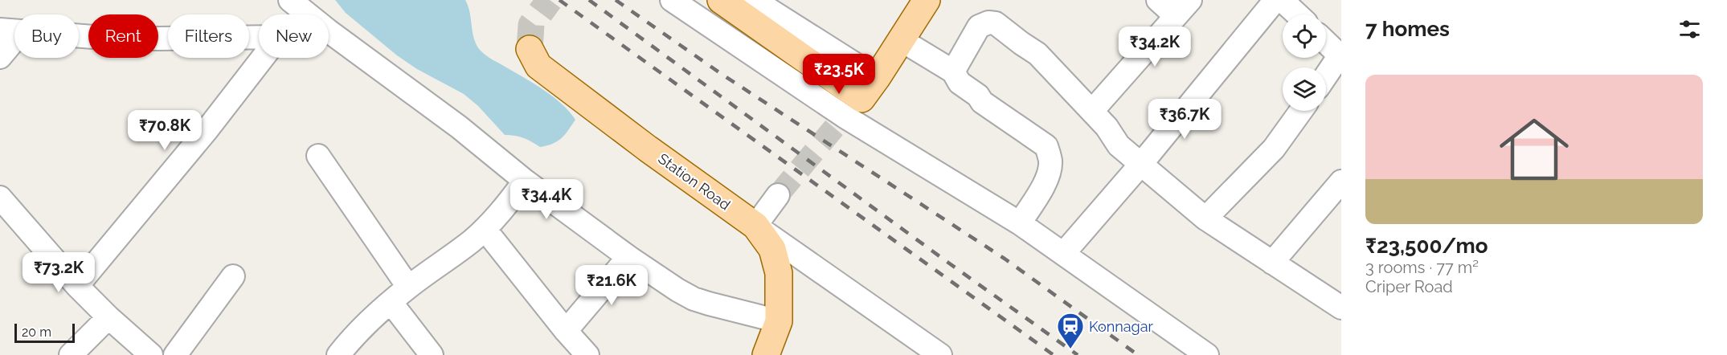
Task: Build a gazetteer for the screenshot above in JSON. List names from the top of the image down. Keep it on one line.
{"streets":{"main road":["Station Road"]},"places":{"station":["Konnagar"]},"scale_bar":"20 m","page":{"heading":"7 homes","chip":["Buy","Rent","Filters","New"],"price":["₹34.2K","₹23.5K","₹36.7K","₹70.8K","₹34.4K","₹73.2K","₹21.6K"],"list":[{"name":"₹23,500/mo","note":"3 rooms · 77 m² · Criper Road"}],"scale":"20 m"}}
